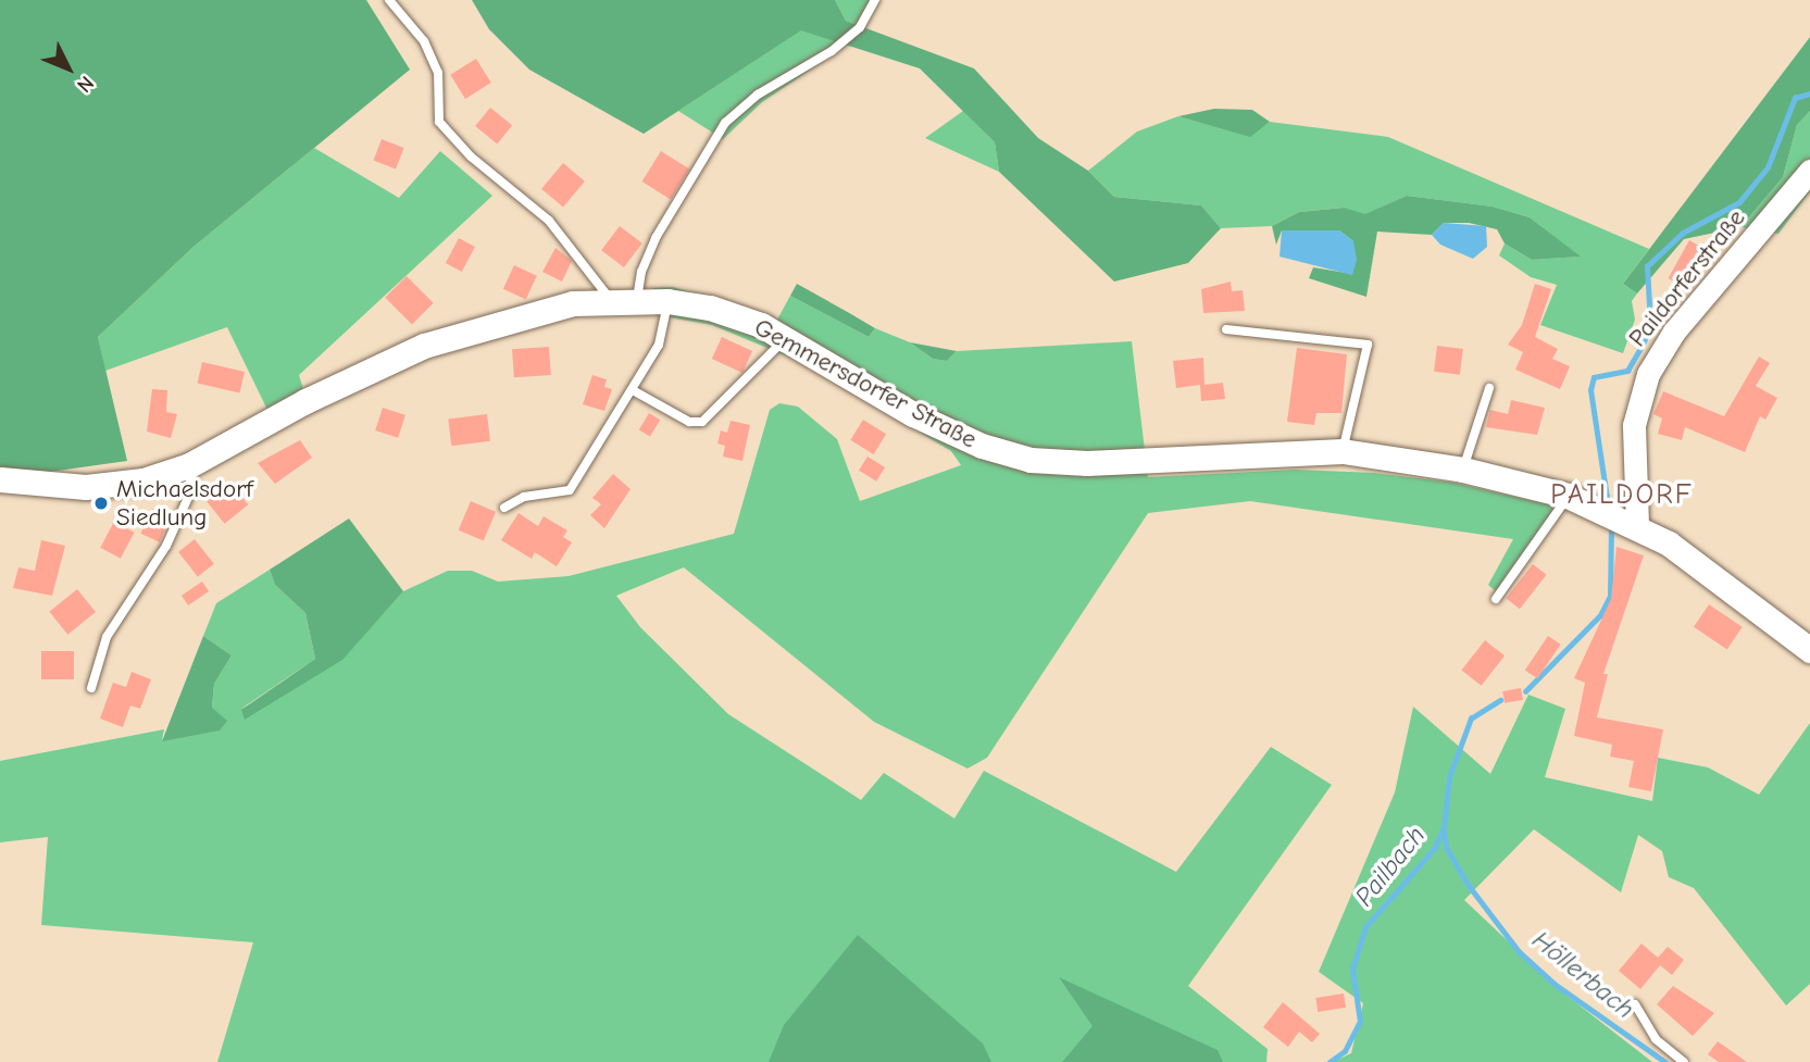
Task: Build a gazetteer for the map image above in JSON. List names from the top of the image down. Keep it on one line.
{"streets":{"main road":["Gemmersdorfer Straße"],"street":["Paildorferstraße"]},"crossings":[["Paildorferstraße","Gemmersdorfer Straße"]],"districts":["PAILDORF"],"water":["Pailbach","Höllerbach"],"places":["Michaelsdorf Siedlung"],"north":"bottom right"}
